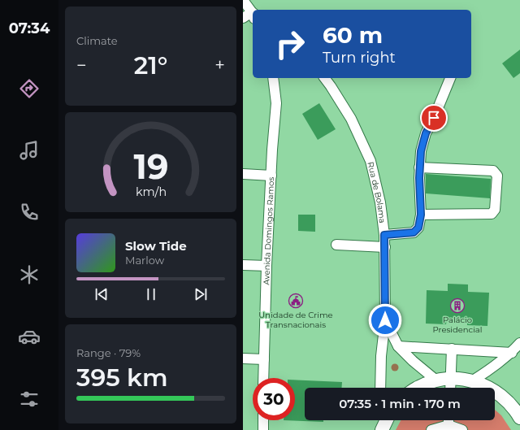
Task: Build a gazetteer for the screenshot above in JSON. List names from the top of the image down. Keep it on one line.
{"streets":{"street":["Rua de Bolama","Avenida Domingos Ramos"]},"places":{"public building":["Unidade de Crime Transnacionais"],"building":["Palácio Presidencial"]},"page":{"tabs":"07:34","tile":["Climate",["Range · 79%","395 km"]],"turn":["60 m","Turn right"],"heat":["−","21°","+"],"song":["Slow Tide","Marlow"],"limit":"30","trip":"07:35 · 1 min · 170 m","gauge":["19","km/h"]}}
